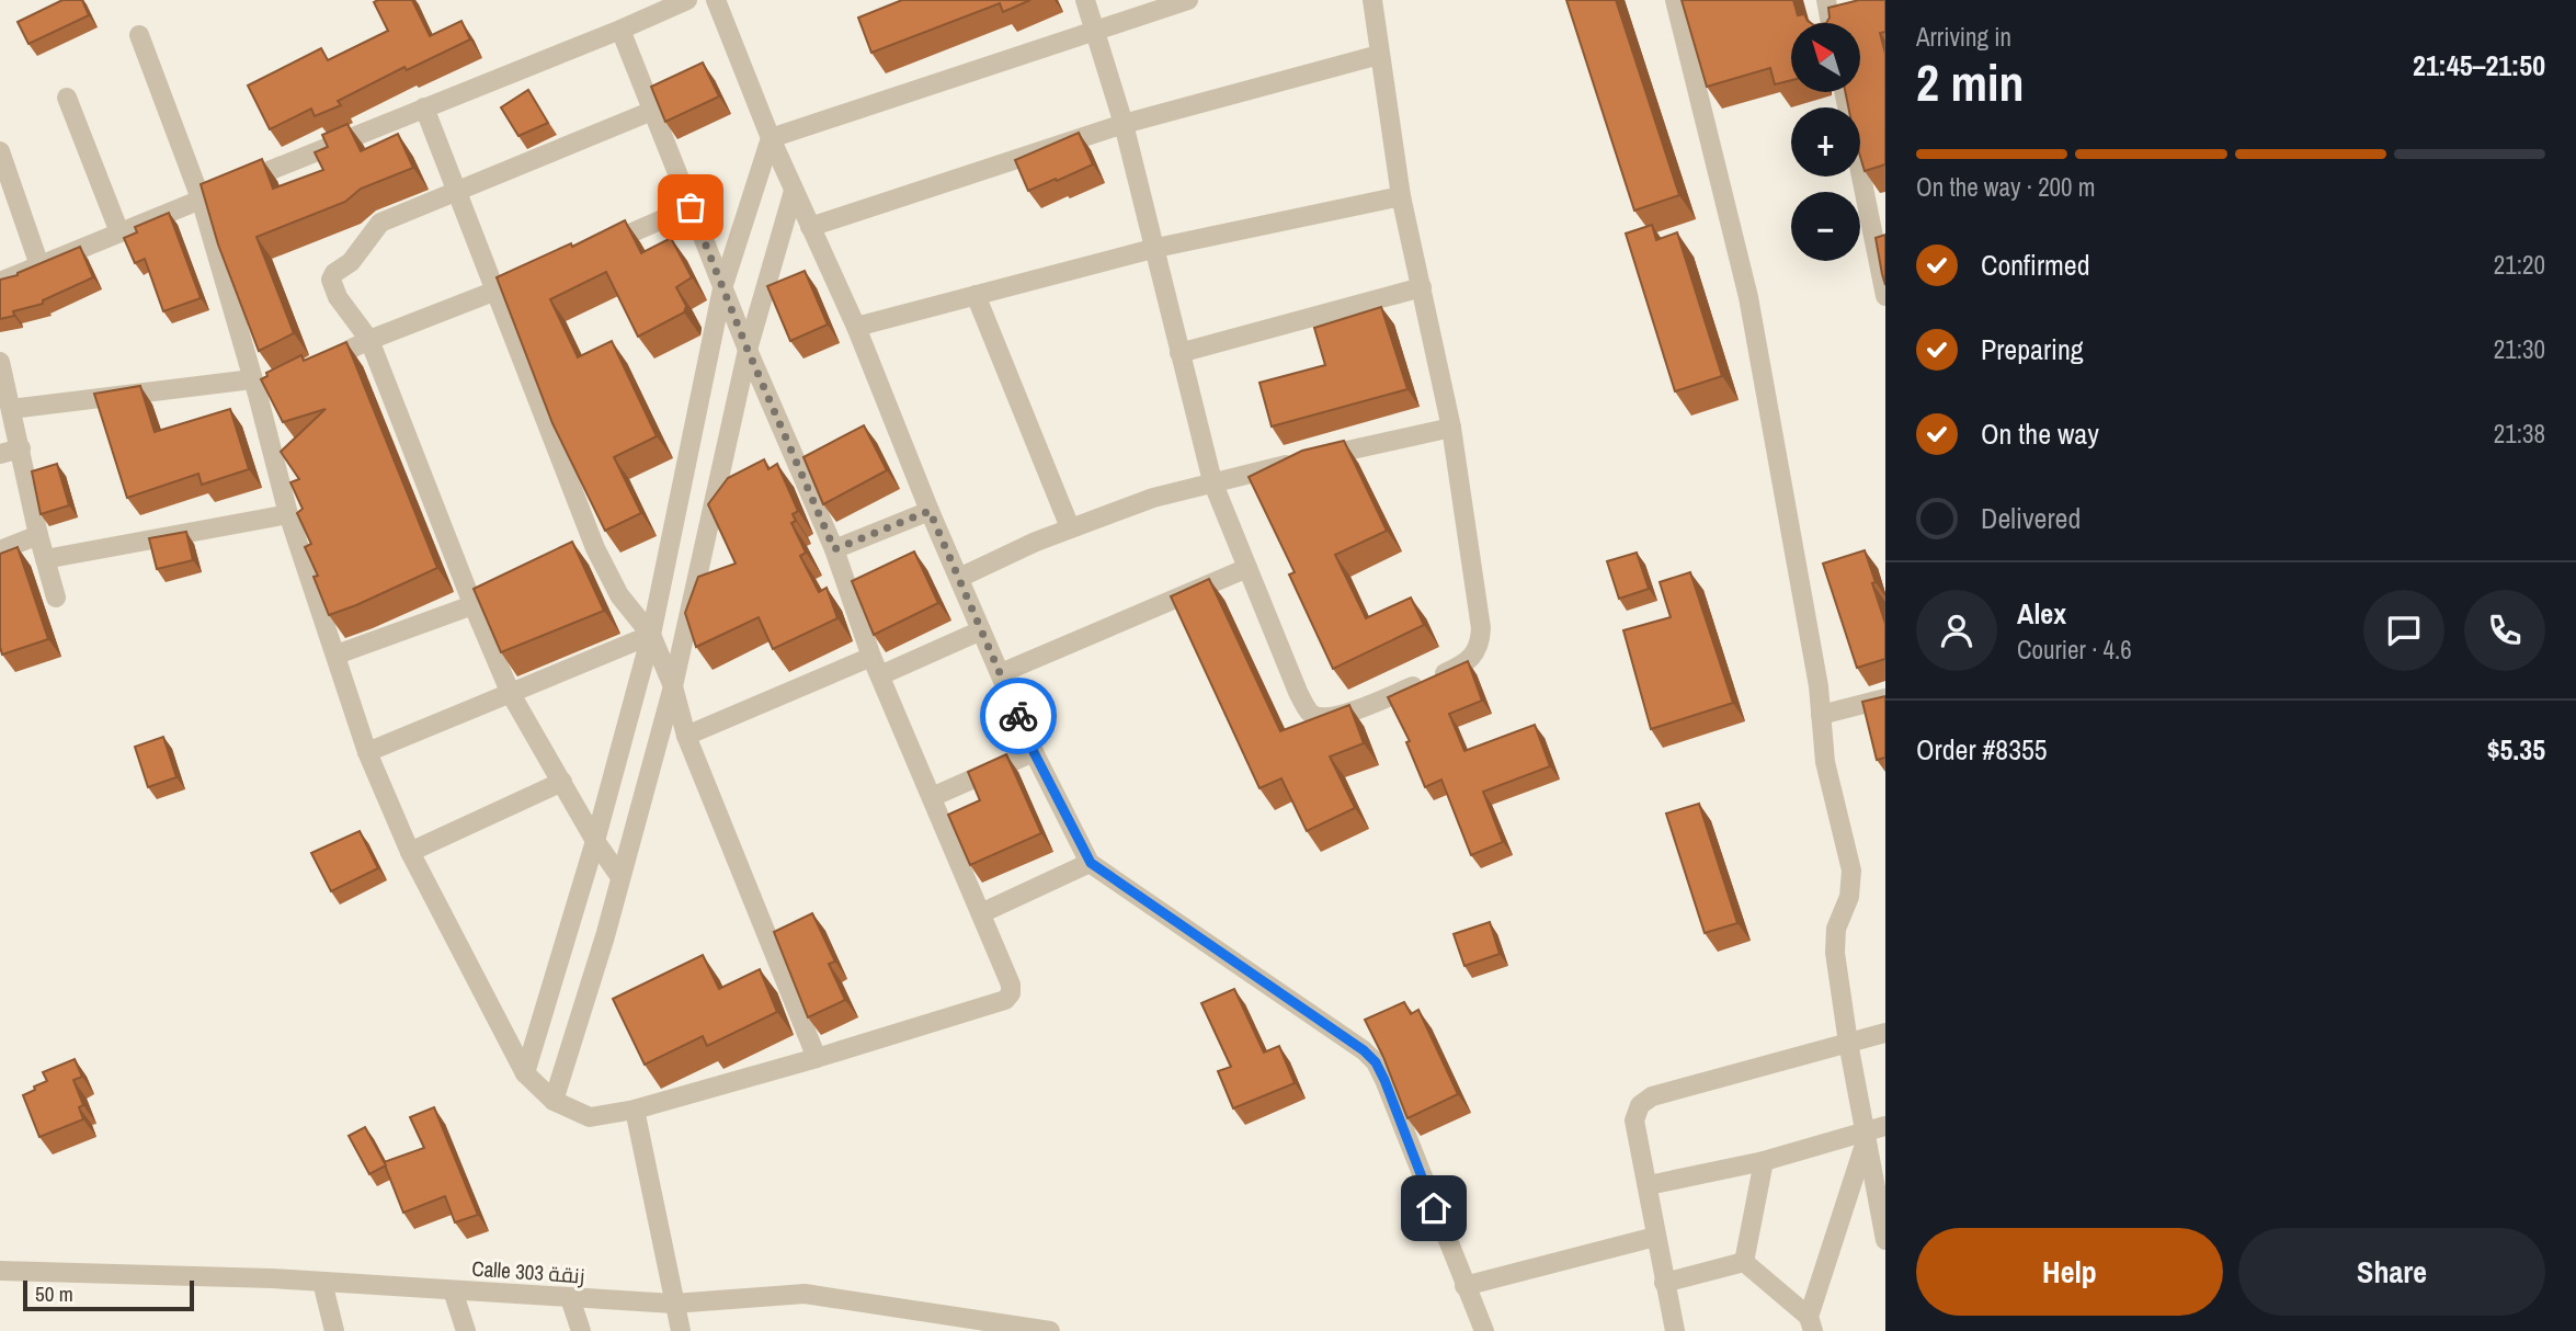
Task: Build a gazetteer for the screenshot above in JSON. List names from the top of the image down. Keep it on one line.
{"streets":{"street":["Calle 303 زنقة"]},"scale_bar":"50 m","north":"top left","page":{"heading":["2 min","Arriving in","21:45–21:50"],"panel":["Alex","Courier · 4.6","Order #8355","$5.35"],"map_buttons":["+","−"],"bar":"On the way · 200 m","list":[["Confirmed","21:20"],["Preparing","21:30"],["On the way","21:38"],"Delivered"],"buttons":["Help","Share"],"scale":"50 m"}}
